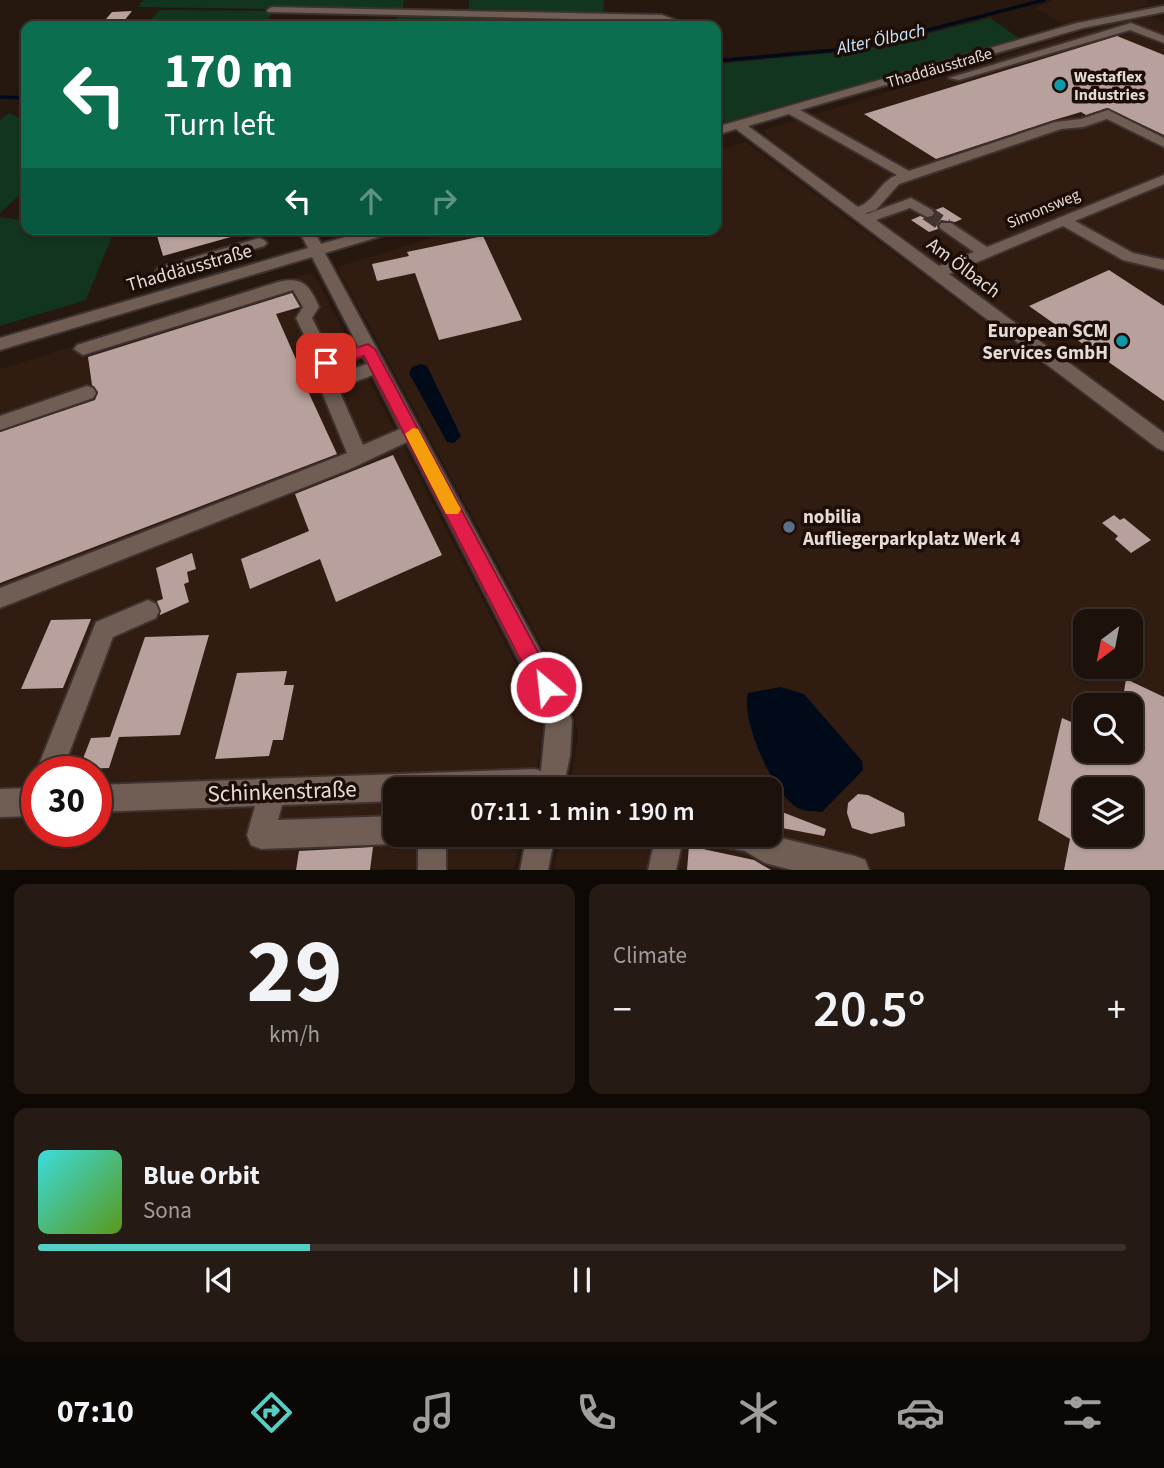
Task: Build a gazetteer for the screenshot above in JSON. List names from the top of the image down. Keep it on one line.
{"streets":{"street":["Thaddäusstraße","Simonsweg","Am Ölbach","Schinkenstraße"]},"crossings":[["Thaddäusstraße","Am Ölbach"],["Thaddäusstraße","Schinkenstraße"],["Simonsweg","Am Ölbach"]],"water":["Alter Ölbach"],"places":["Westaflex Industries","European SCM Services GmbH","nobilia Aufliegerparkplatz Werk 4"],"north":"bottom left","page":{"turn":["170 m","Turn left"],"limit":"30","trip":"07:11 · 1 min · 190 m","tile":[["29","km/h"],"Climate"],"heat":["−","20.5°","+"],"song":["Blue Orbit","Sona"],"tabs":"07:10"}}
